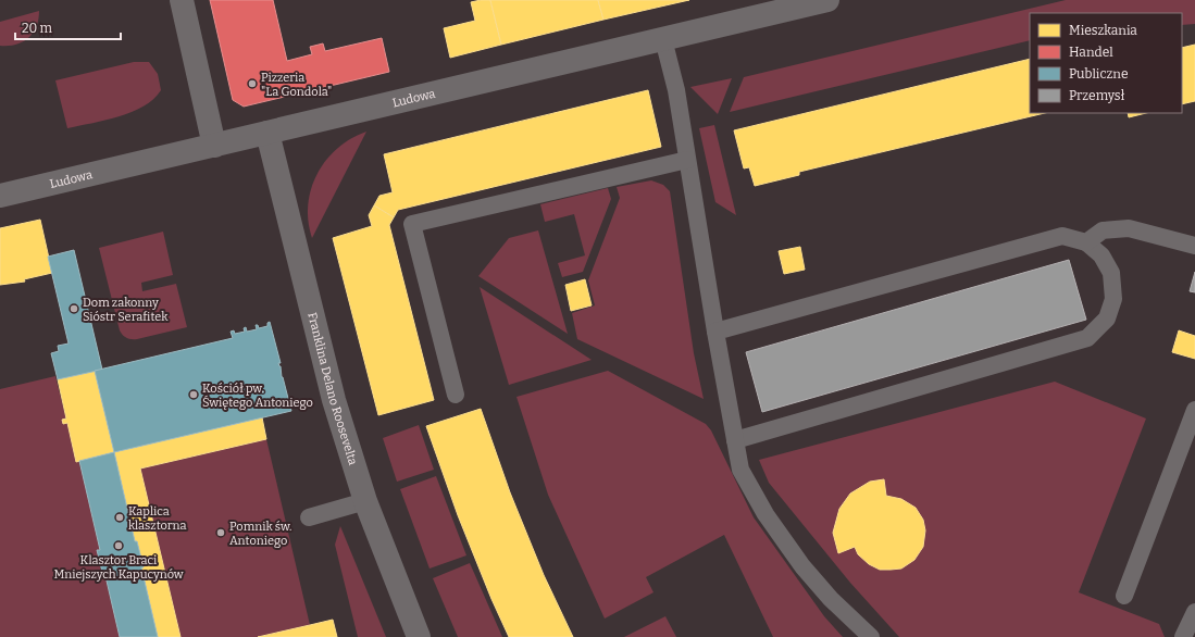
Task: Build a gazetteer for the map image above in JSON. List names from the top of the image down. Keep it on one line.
{"streets":{"street":["Ludowa","Franklina Delano Roosevelta"]},"crossings":[["Ludowa","Franklina Delano Roosevelta"]],"places":["Pizzeria \"La Gondola\"","Dom zakonny Sióstr Serafitek","Kościół pw. Świętego Antoniego","Kaplica klasztorna","Pomnik św. Antoniego","Klasztor Braci Mniejszych Kapucynów"],"legend":["Mieszkania","Handel","Publiczne","Przemysł"],"scale_bar":"20 m"}
